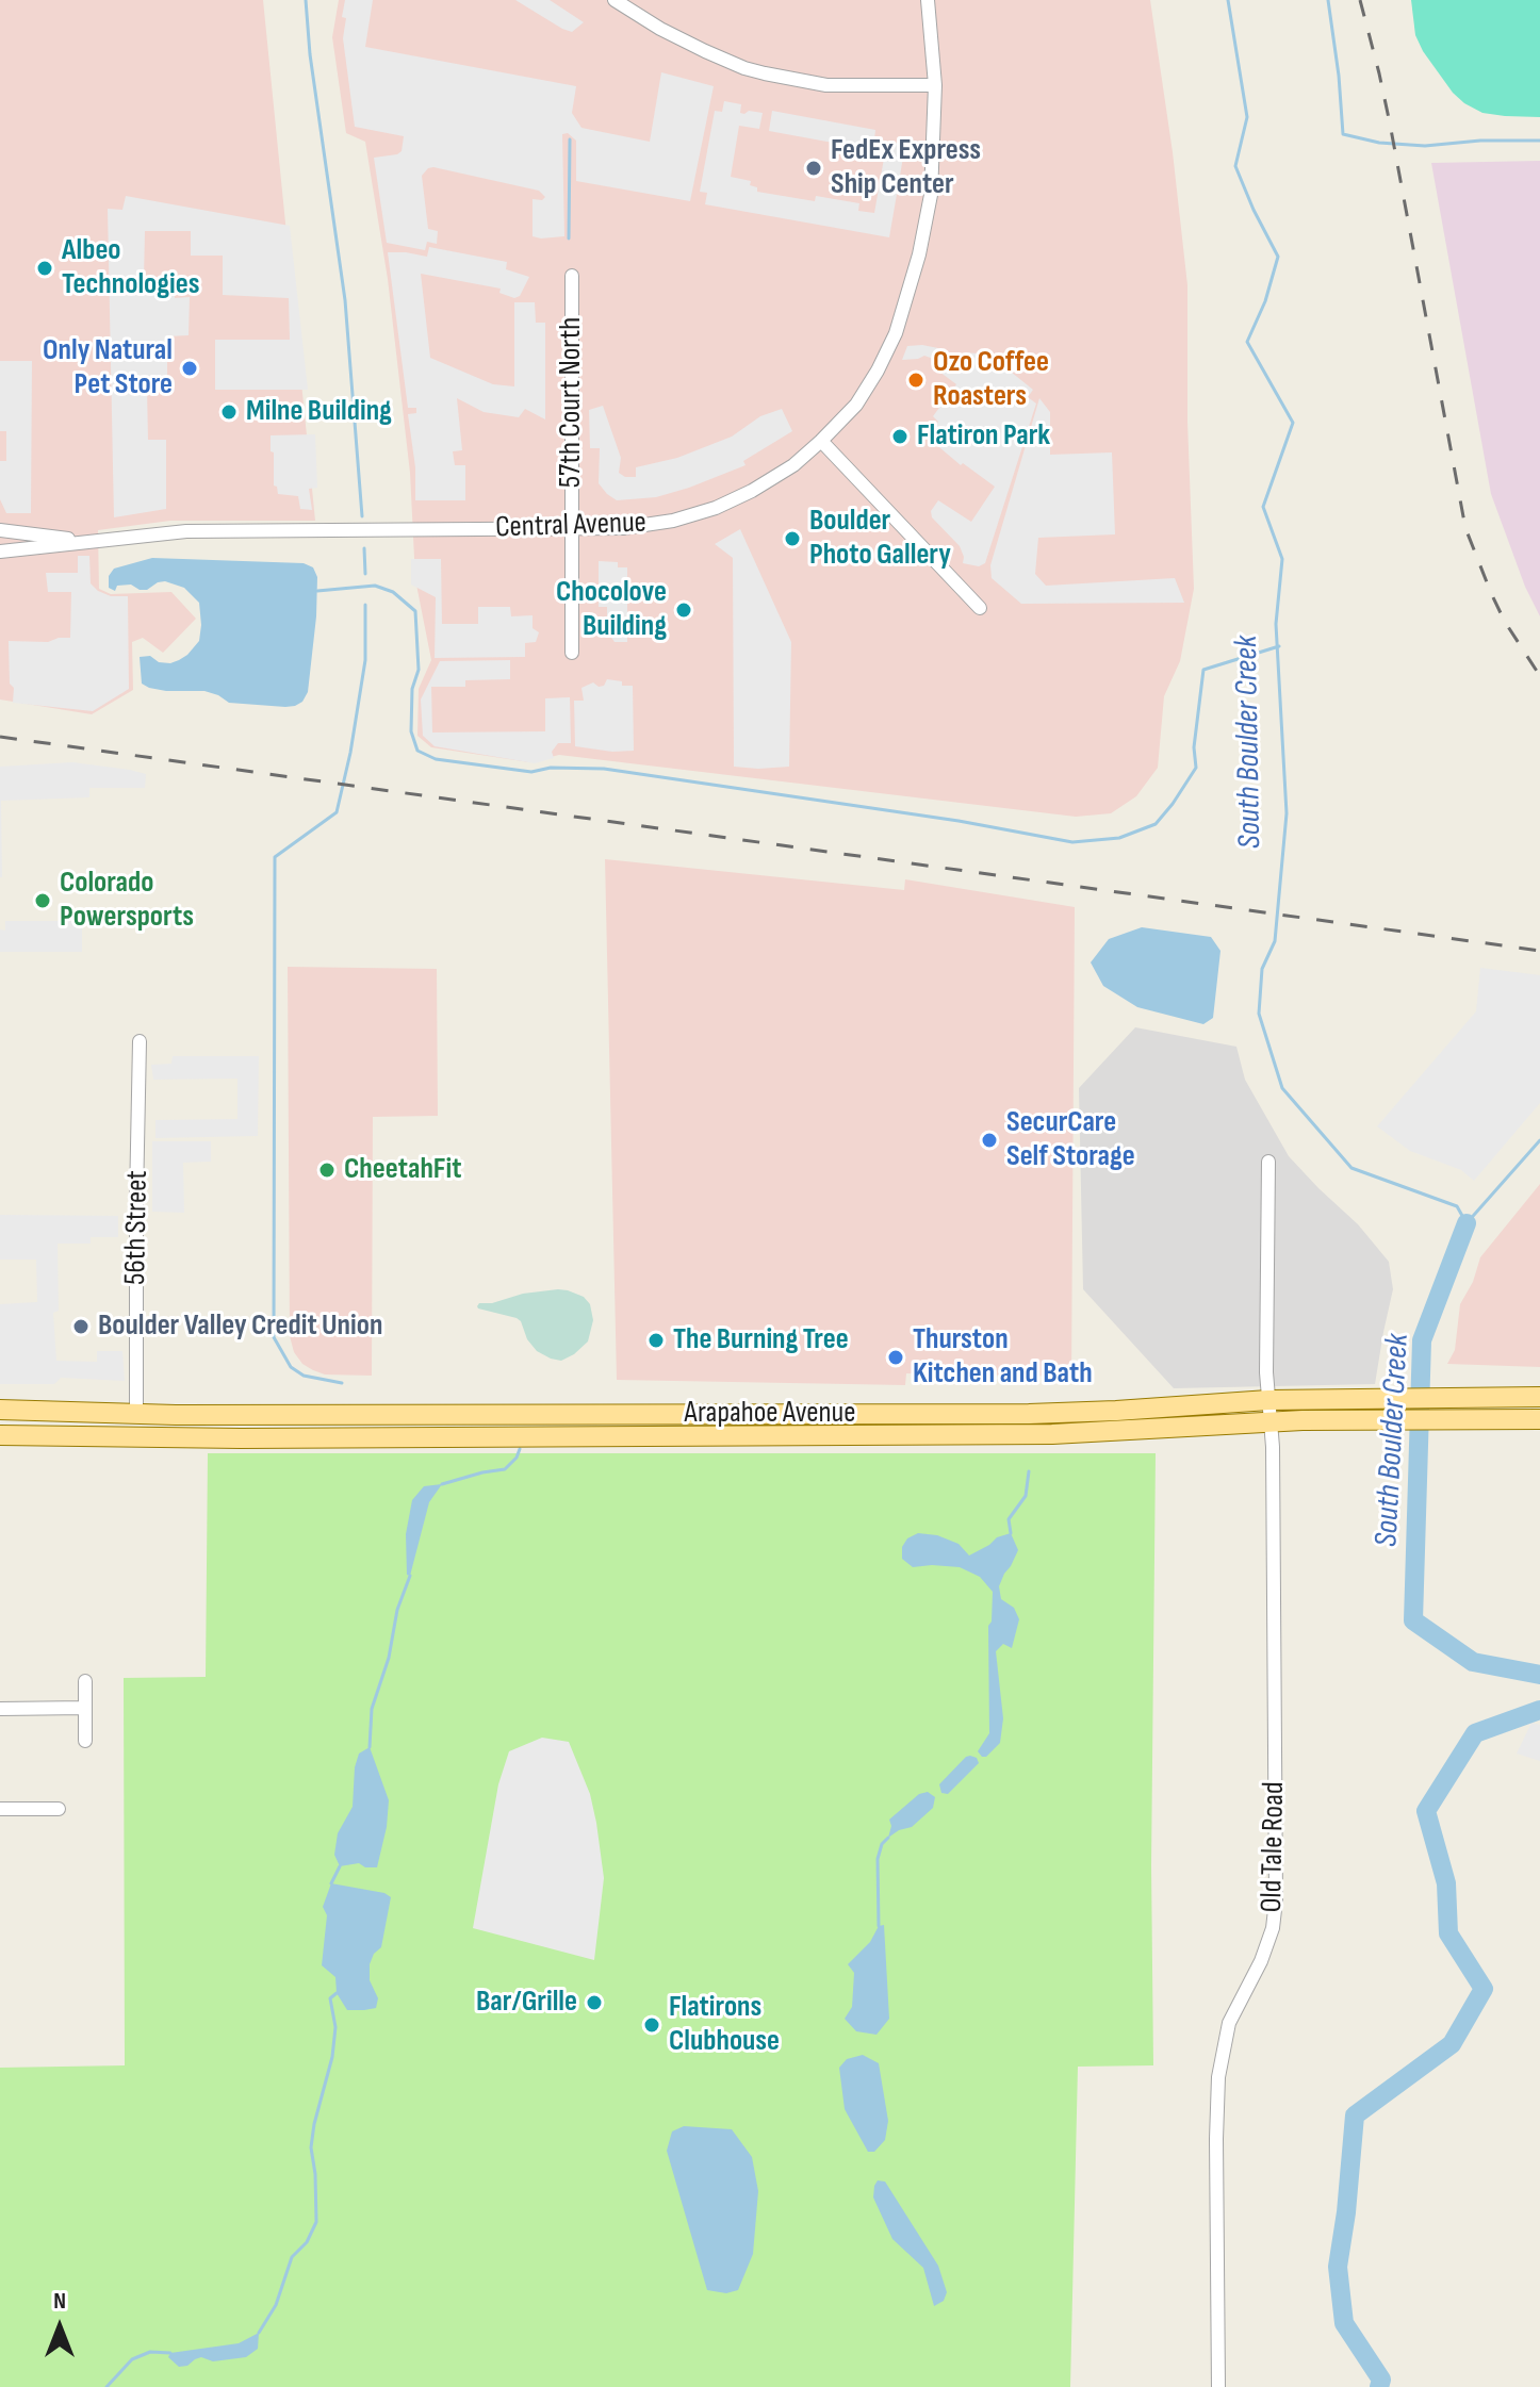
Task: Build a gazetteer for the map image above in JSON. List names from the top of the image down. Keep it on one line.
{"streets":{"main road":["Arapahoe Avenue"],"street":["57th Court North","Central Avenue","56th Street","Old Tale Road"]},"crossings":[["57th Court North","Central Avenue"],["56th Street","Arapahoe Avenue"],["Arapahoe Avenue","Old Tale Road"]],"water":["South Boulder Creek"],"places":["FedEx Express Ship Center","Albeo Technologies","Only Natural Pet Store","Ozo Coffee Roasters","Milne Building","Flatiron Park","Boulder Photo Gallery","Chocolove Building","Colorado Powersports","SecurCare Self Storage","CheetahFit","Boulder Valley Credit Union","The Burning Tree","Thurston Kitchen and Bath","Bar/Grille","Flatirons Clubhouse"],"north":"top"}
